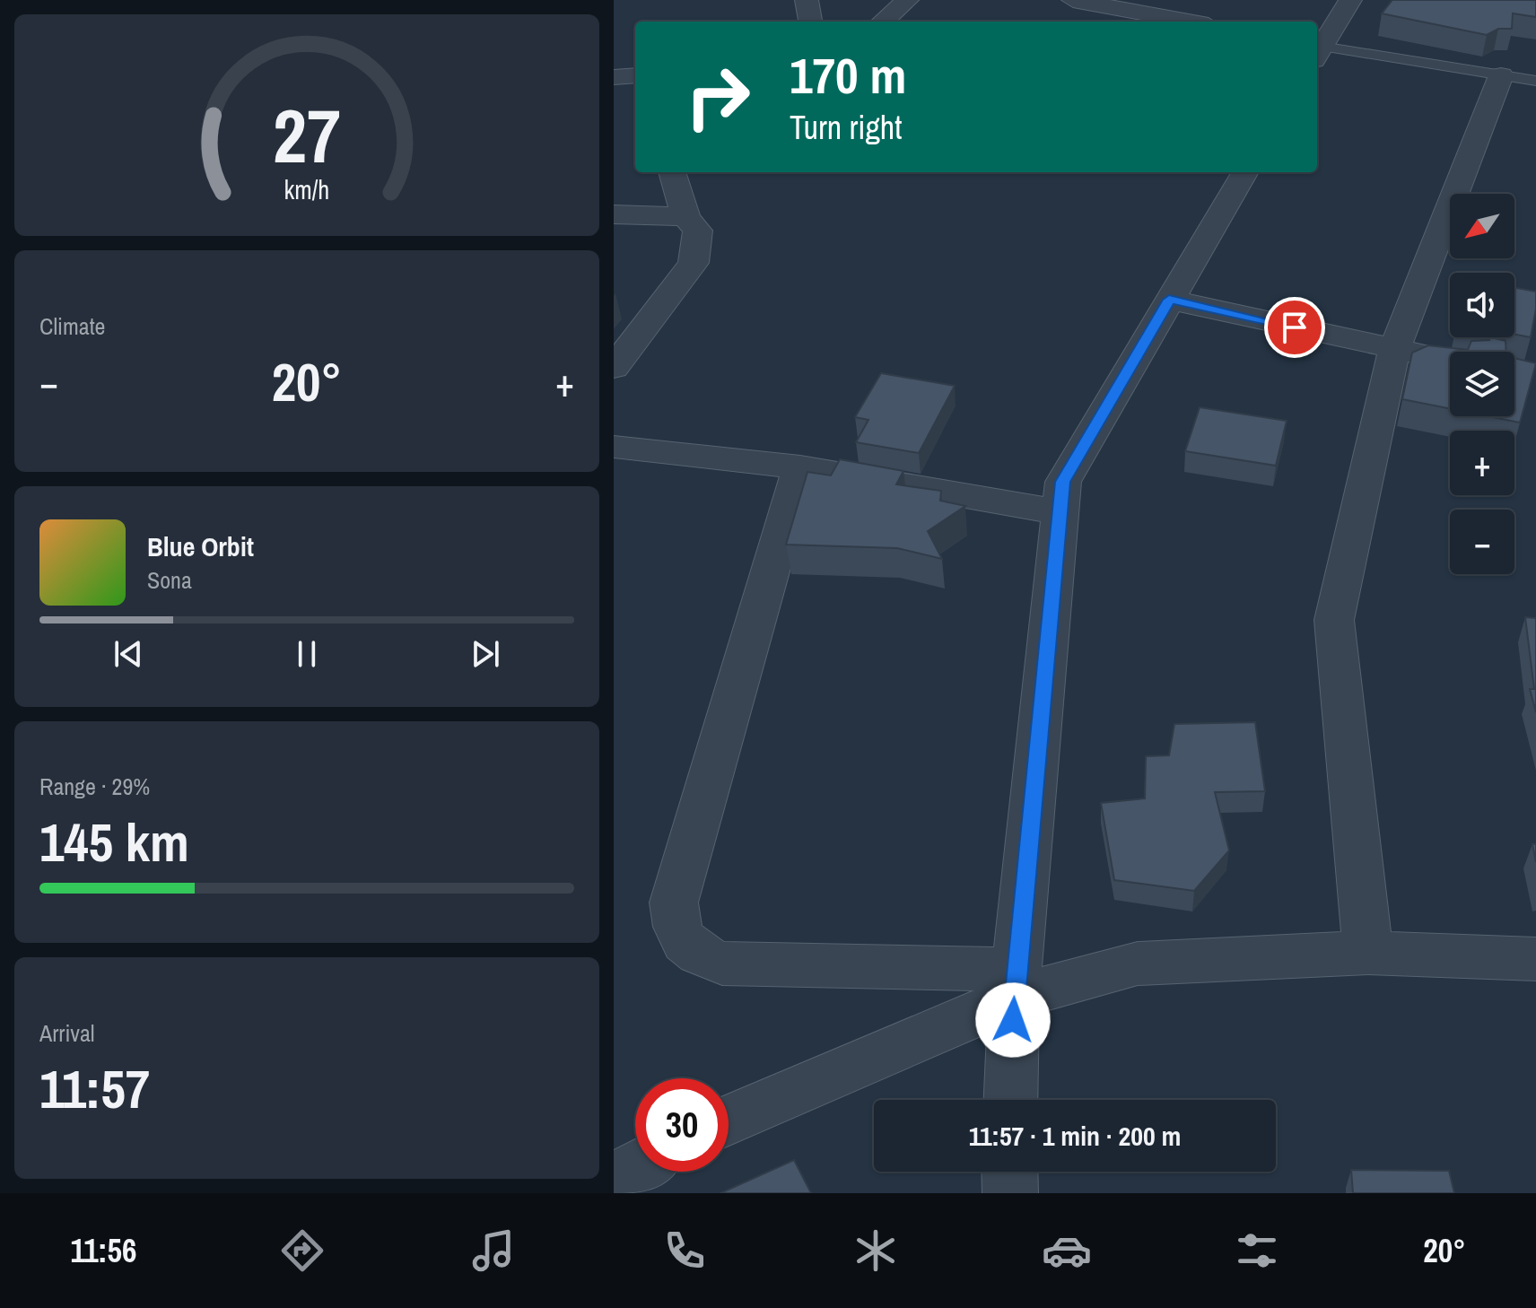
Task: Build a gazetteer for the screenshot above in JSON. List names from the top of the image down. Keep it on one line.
{"north":"bottom left","page":{"turn":["170 m","Turn right"],"map_buttons":["+","−"],"tile":["Climate",["Range · 29%","145 km"],["Arrival","11:57"]],"heat":["−","20°","+"],"song":["Blue Orbit","Sona"],"limit":"30","trip":"11:57 · 1 min · 200 m","tabs":["11:56","20°"],"gauge":["27","km/h"]}}
